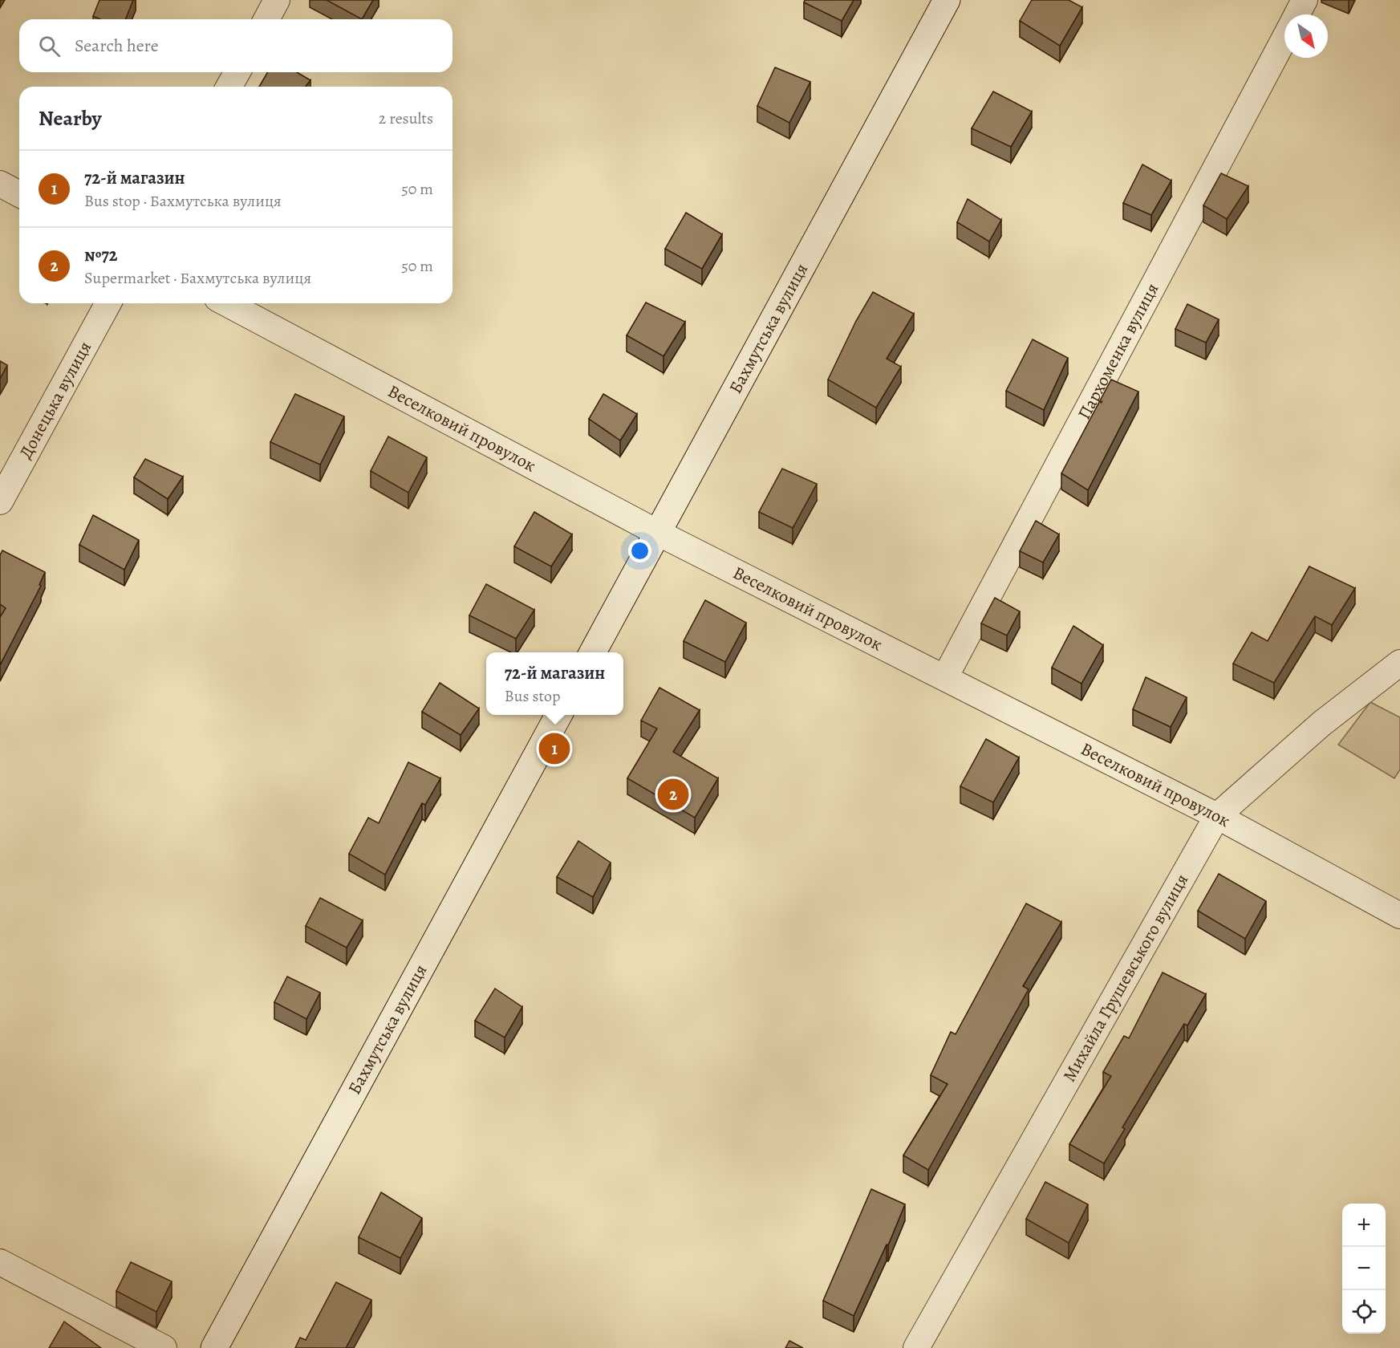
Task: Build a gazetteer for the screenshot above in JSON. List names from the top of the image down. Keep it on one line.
{"streets":{"street":["Бахмутська вулиця","Пархоменка вулиця","Донецька вулиця","Веселковий провулок","Михайла Грушевського вулиця"]},"crossings":[["Бахмутська вулиця","Веселковий провулок"],["Пархоменка вулиця","Веселковий провулок"],["Веселковий провулок","Михайла Грушевського вулиця"]],"north":"bottom right","page":{"search":"Search here","heading":["Nearby","2 results"],"list":[{"mark":"1","name":"72-й магазин","note":"Bus stop · Бахмутська вулиця","value":"50 m"},{"mark":"2","name":"№72","note":"Supermarket · Бахмутська вулиця","value":"50 m"}],"popup":["72-й магазин","Bus stop"],"pins":["1","2"],"map_buttons":["+","−"]}}
